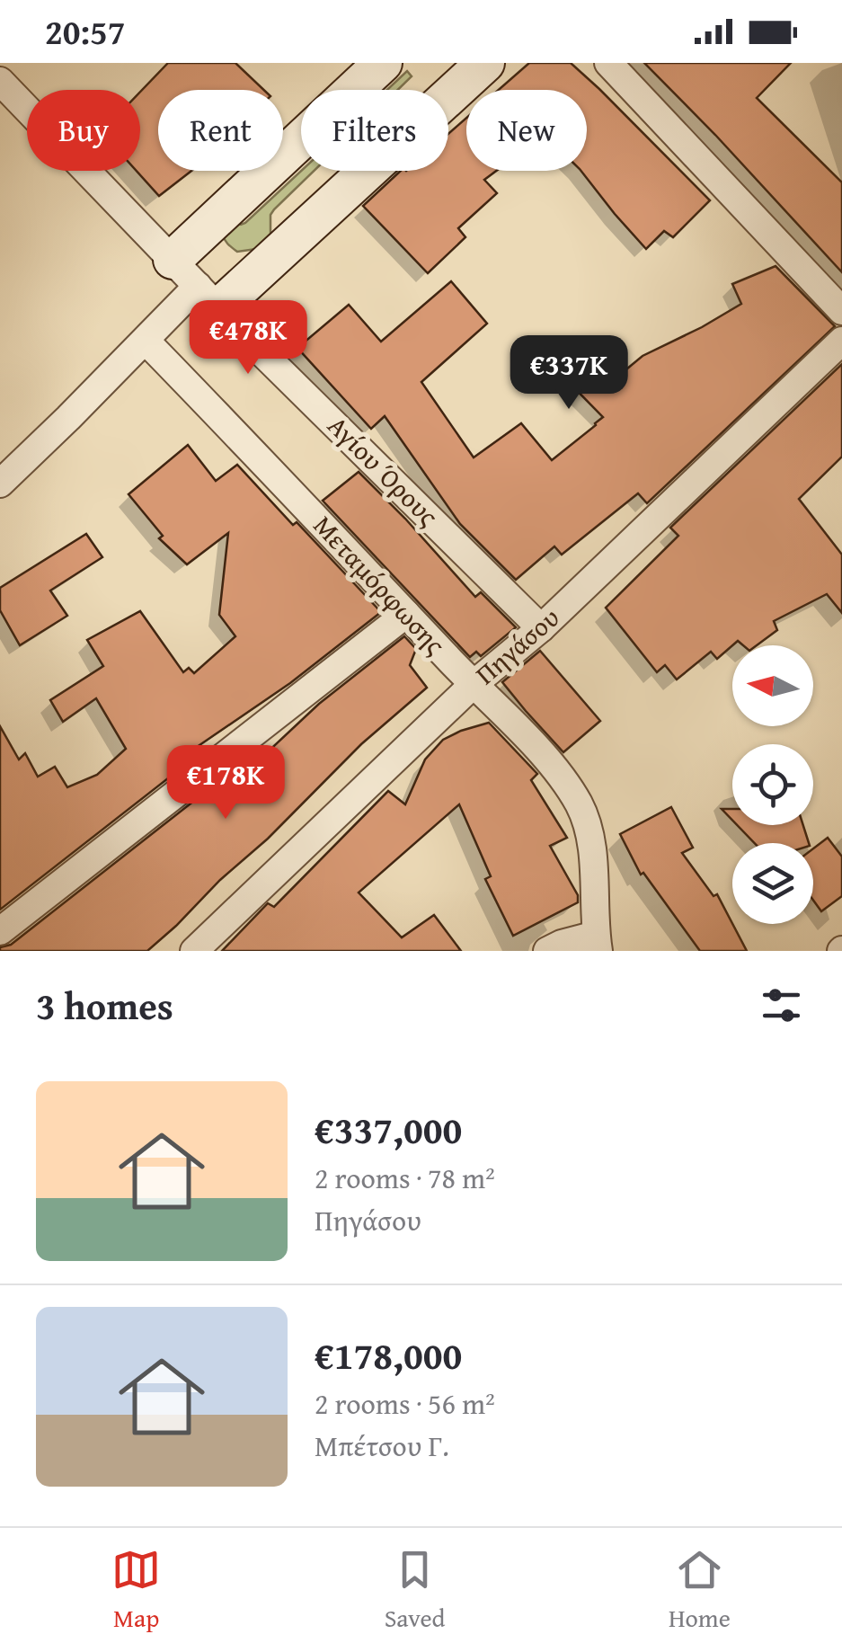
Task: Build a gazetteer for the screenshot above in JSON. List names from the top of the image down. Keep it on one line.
{"streets":{"street":["Αγίου Όρους","Μεταμόρφωσης","Πηγάσου"]},"crossings":[["Αγίου Όρους","Πηγάσου"],["Μεταμόρφωσης","Πηγάσου"]],"north":"left","page":{"status":"20:57","chip":["Buy","Rent","Filters","New"],"price":["€478K","€337K","€178K"],"heading":"3 homes","list":[{"name":"€337,000","note":"2 rooms · 78 m² · Πηγάσου"},{"name":"€178,000","note":"2 rooms · 56 m² · Μπέτσου Γ."}],"tabs":["Map","Saved","Home"]}}
